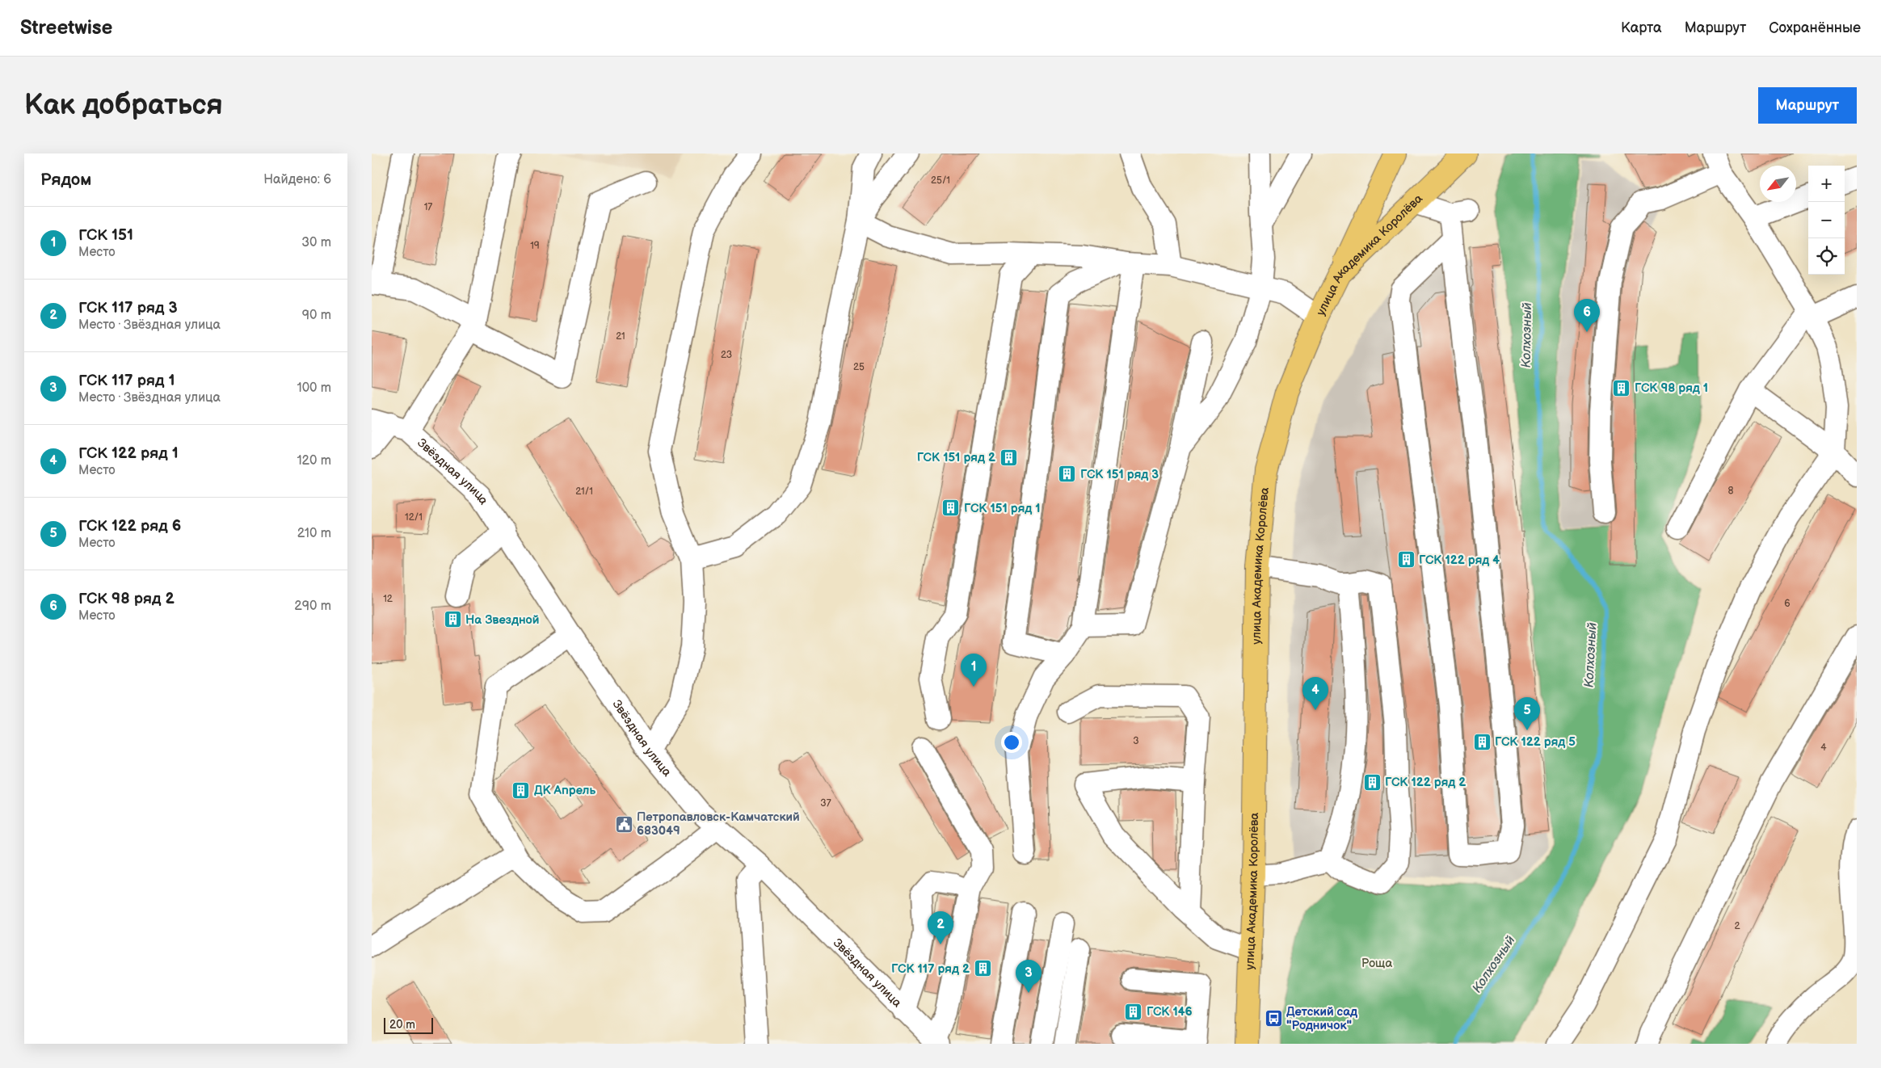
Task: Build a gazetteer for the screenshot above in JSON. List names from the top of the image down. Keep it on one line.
{"streets":{"main road":["улица Академика Королёва"],"street":["Звёздная улица"]},"water":["Колхозный"],"parks":["Роща"],"places":{"building":["ГСК 98 ряд 1","ГСК 151 ряд 2","ГСК 151 ряд 3","ГСК 151 ряд 1","ГСК 122 ряд 4","На Звездной","ГСК 122 ряд 5","ГСК 122 ряд 2","ДК Апрель","ГСК 117 ряд 2","ГСК 146"],"public building":["Петропавловск-Камчатский 683049"],"bus stop":["Детский сад \"Родничок\""]},"house_numbers":["25/1","17","19","21","23","25","8","21/1","12/1","12","6","3","4","37","2"],"scale_bar":"20 m","north":"bottom left","page":{"header":"Streetwise","nav":["Карта","Маршрут","Сохранённые"],"buttons":"Маршрут","title":"Как добраться","heading":["Рядом","Найдено: 6"],"map_buttons":["+","−"],"list":[{"mark":"1","name":"ГСК 151","note":"Место","value":"30 m"},{"mark":"2","name":"ГСК 117 ряд 3","note":"Место · Звёздная улица","value":"90 m"},{"mark":"3","name":"ГСК 117 ряд 1","note":"Место · Звёздная улица","value":"100 m"},{"mark":"4","name":"ГСК 122 ряд 1","note":"Место","value":"120 m"},{"mark":"5","name":"ГСК 122 ряд 6","note":"Место","value":"210 m"},{"mark":"6","name":"ГСК 98 ряд 2","note":"Место","value":"290 m"}],"pins":["6","1","4","5","2","3"],"scale":"20 m"}}
